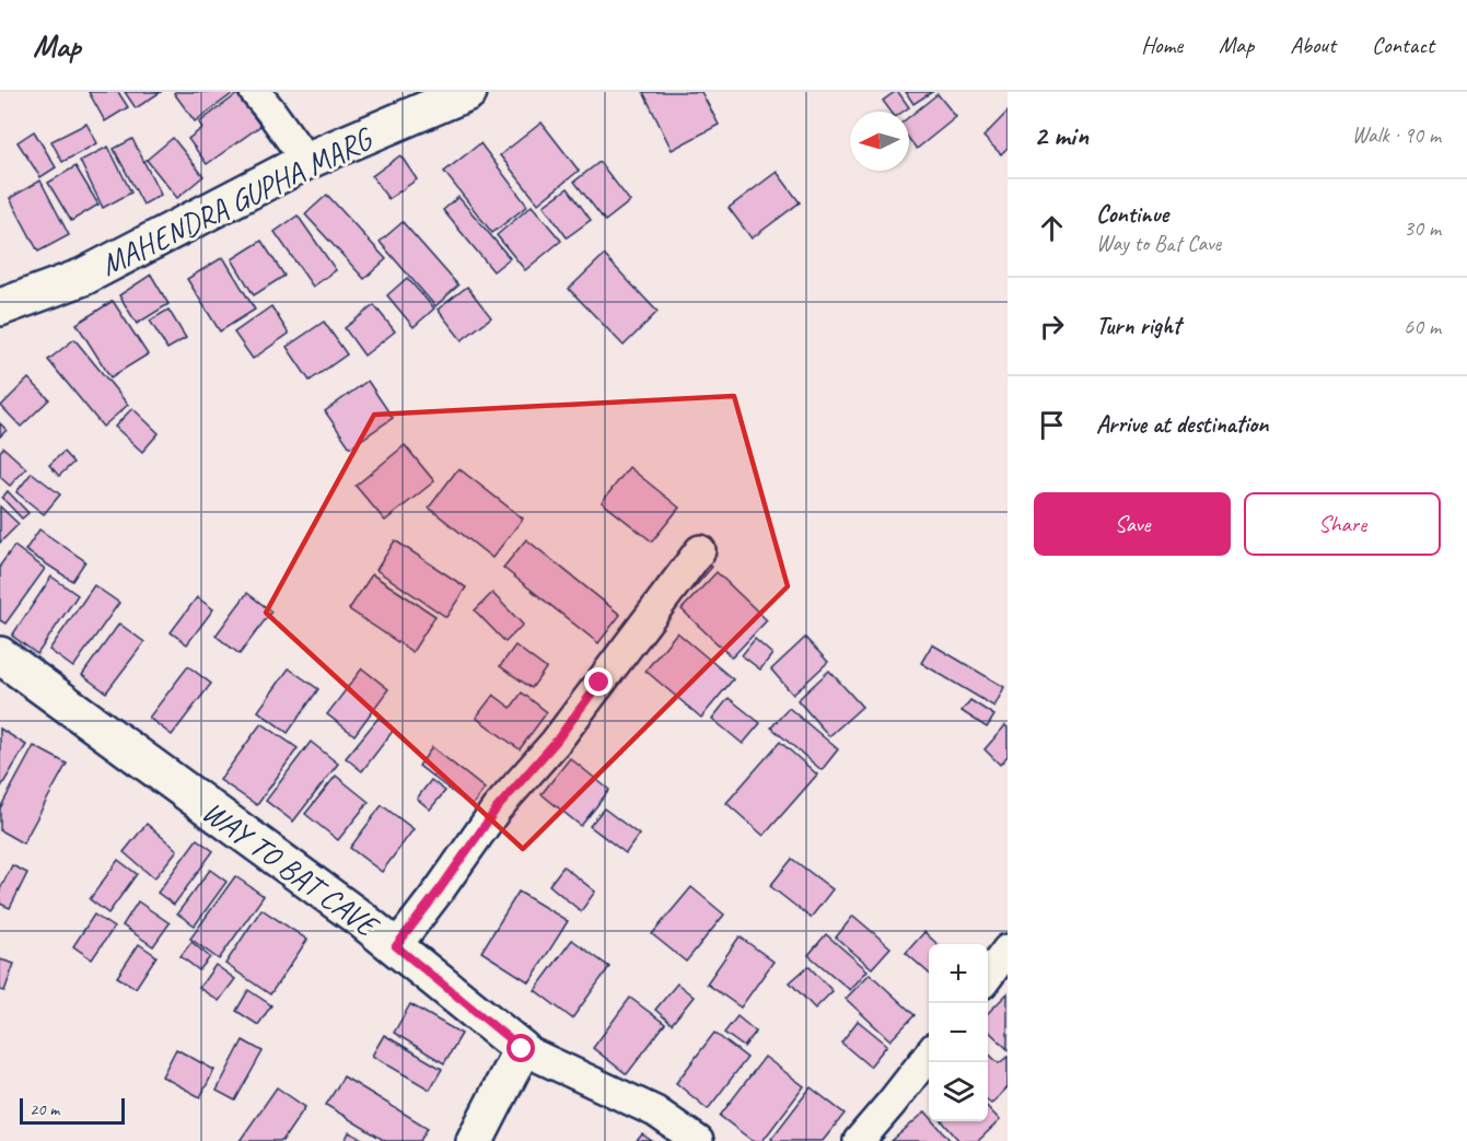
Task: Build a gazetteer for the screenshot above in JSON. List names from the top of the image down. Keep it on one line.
{"streets":{"main road":["MAHENDRA GUPHA MARG","WAY TO BAT CAVE"]},"scale_bar":"20 m","north":"left","page":{"header":"Map","nav":["Home","Map","About","Contact"],"heading":["2 min","Walk · 90 m"],"list":[["Continue","Way to Bat Cave","30 m"],["Turn right","60 m"],"Arrive at destination"],"buttons":["Save","Share"],"map_buttons":["+","−"],"scale":"20 m"}}
